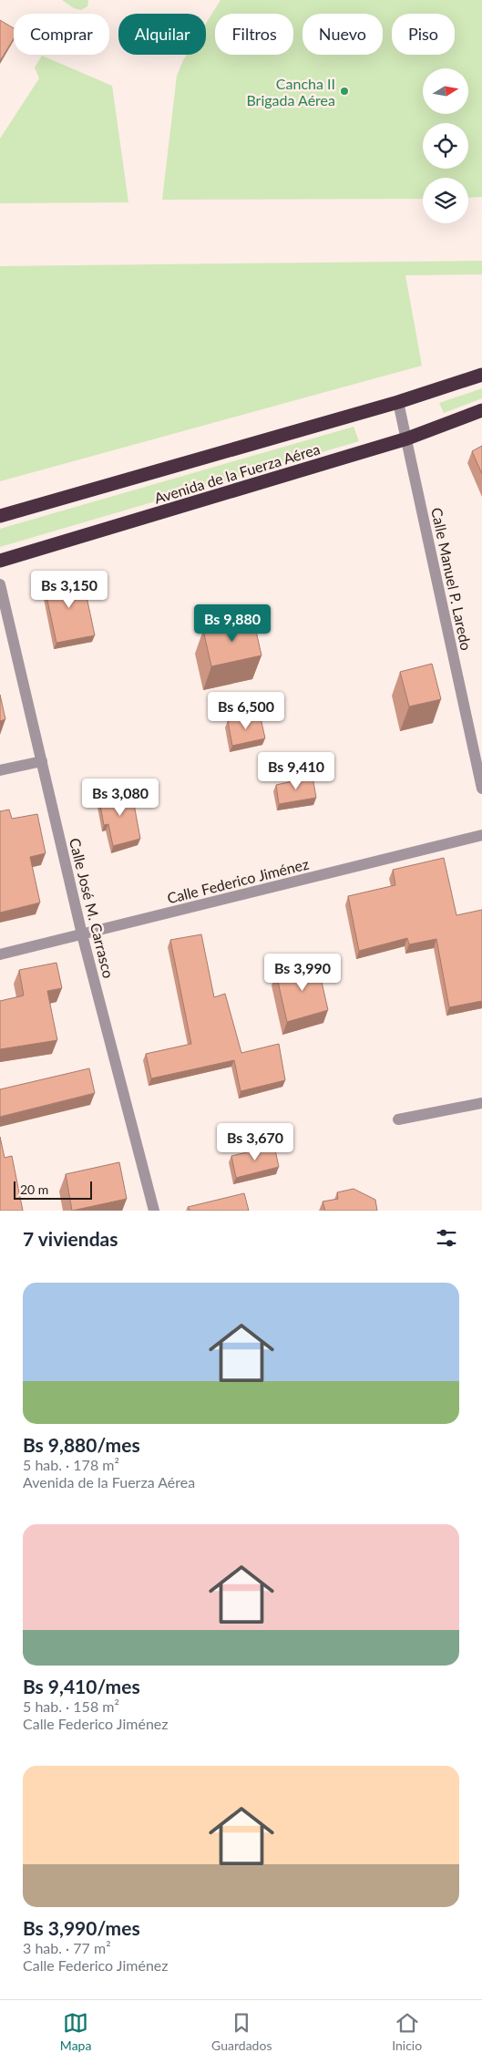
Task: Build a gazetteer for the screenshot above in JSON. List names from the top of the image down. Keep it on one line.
{"streets":{"highway":["Avenida de la Fuerza Aérea"],"street":["Calle Manuel P. Laredo","Calle Federico Jiménez","Calle José M. Carrasco"]},"crossings":[["Avenida de la Fuerza Aérea","Calle Manuel P. Laredo"],["Calle Federico Jiménez","Calle José M. Carrasco"]],"places":["Cancha II Brigada Aérea"],"scale_bar":"20 m","north":"right","page":{"chip":["Comprar","Alquilar","Filtros","Nuevo","Piso"],"price":["Bs 3,150","Bs 9,880","Bs 6,500","Bs 9,410","Bs 3,080","Bs 3,990","Bs 3,670"],"scale":"20 m","heading":"7 viviendas","list":[{"name":"Bs 9,880/mes","note":"5 hab. · 178 m² · Avenida de la Fuerza Aérea"},{"name":"Bs 9,410/mes","note":"5 hab. · 158 m² · Calle Federico Jiménez"},{"name":"Bs 3,990/mes","note":"3 hab. · 77 m² · Calle Federico Jiménez"}],"tabs":["Mapa","Guardados","Inicio"]}}
